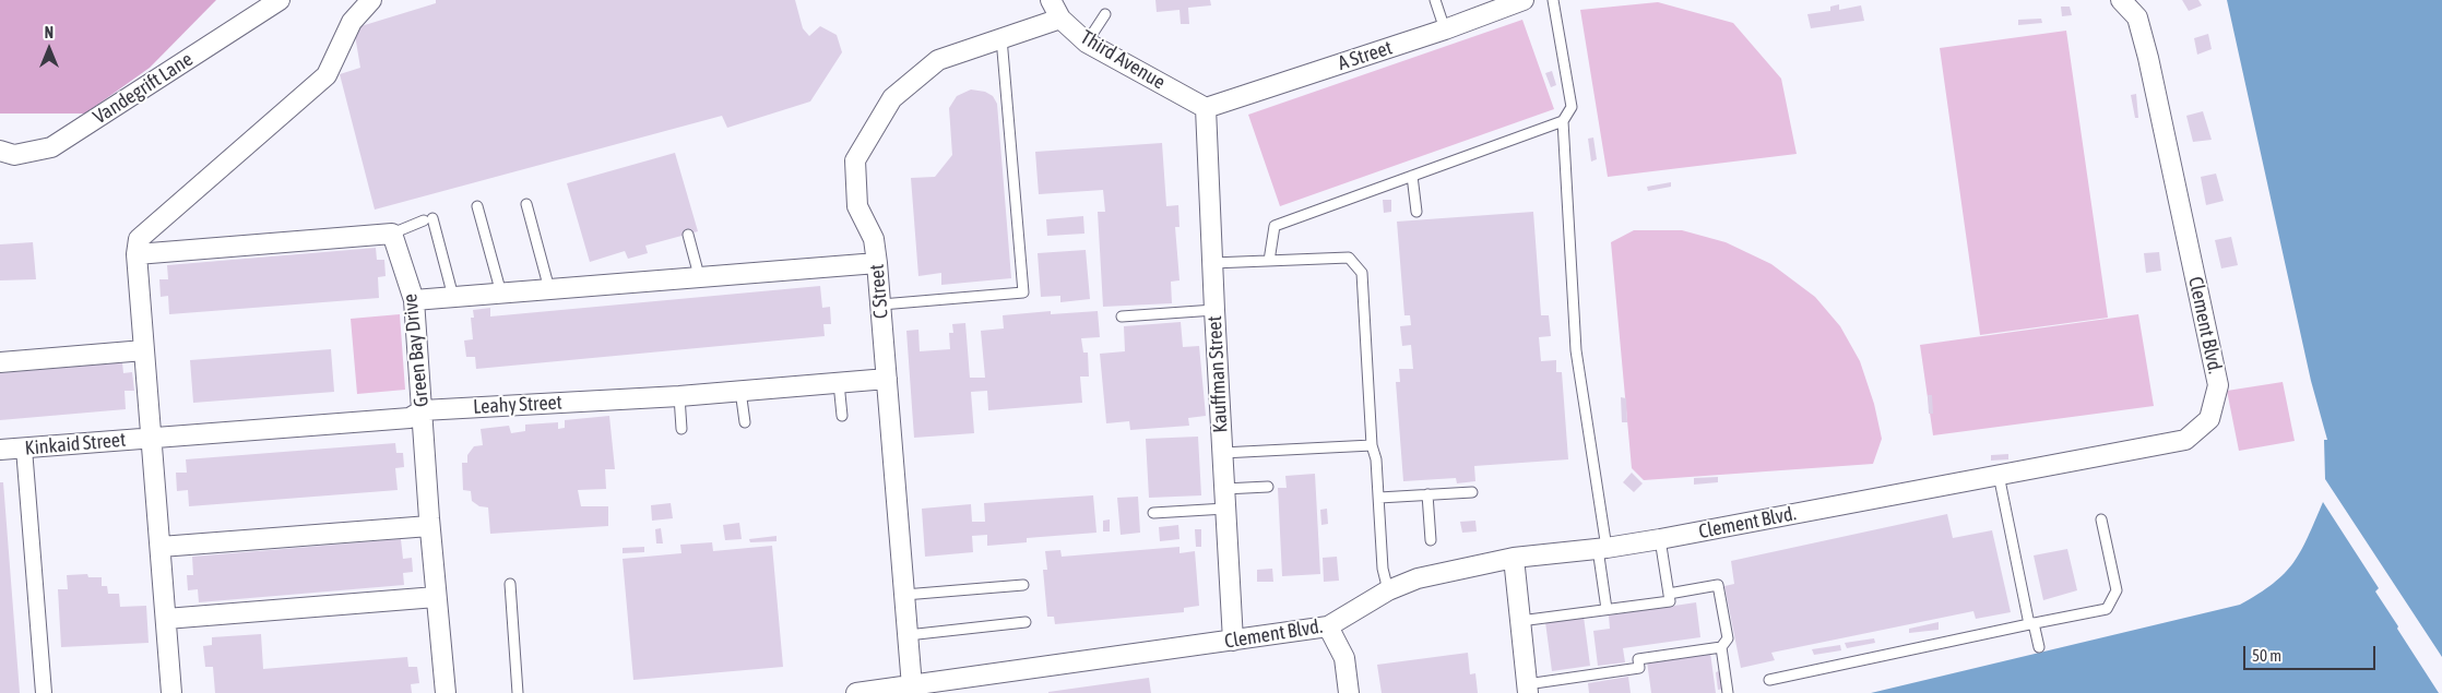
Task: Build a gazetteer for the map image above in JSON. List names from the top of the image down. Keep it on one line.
{"streets":{"street":["A Street","Third Avenue","Vandegrift Lane","C Street","Clement Blvd.","Green Bay Drive","Kauffman Street","Leahy Street","Kinkaid Street"]},"crossings":[["A Street","Third Avenue"],["A Street","Kauffman Street"],["Third Avenue","C Street"],["Third Avenue","Kauffman Street"],["C Street","Clement Blvd."],["C Street","Leahy Street"],["Clement Blvd.","Kauffman Street"],["Green Bay Drive","Leahy Street"],["Leahy Street","Kinkaid Street"]],"scale_bar":"50 m","north":"top"}
